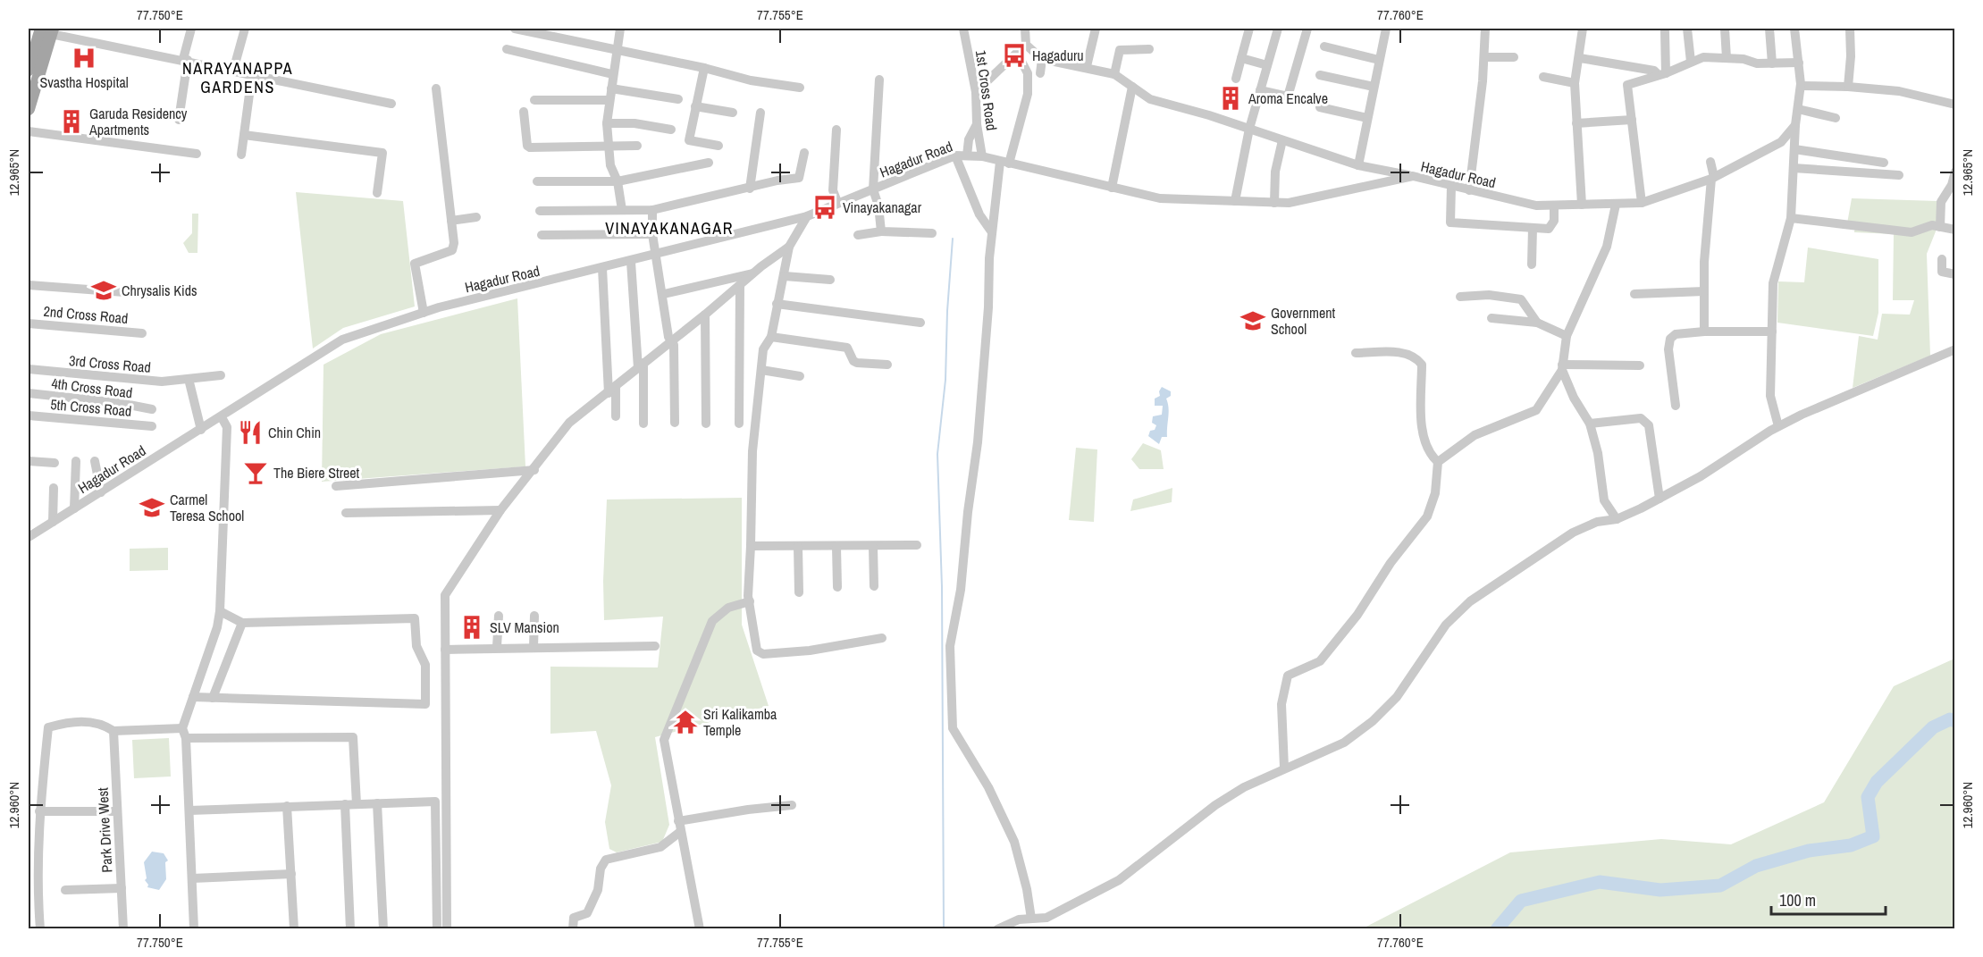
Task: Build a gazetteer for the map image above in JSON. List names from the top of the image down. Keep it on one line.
{"streets":{"street":["1st Cross Road","Hagadur Road","2nd Cross Road","3rd Cross Road","4th Cross Road","5th Cross Road","Park Drive West"]},"crossings":[["1st Cross Road","Hagadur Road"]],"districts":["NARAYANAPPA GARDENS","VINAYAKANAGAR"],"places":{"bus stop":["Hagaduru","Vinayakanagar"],"hospital":["Svastha Hospital"],"building":["Aroma Encalve","Garuda Residency Apartments","SLV Mansion"],"school or university":["Chrysalis Kids","Government School","Carmel Teresa School"],"restaurant":["Chin Chin"],"bar":["The Biere Street"],"temple":["Sri Kalikamba Temple"]},"scale_bar":"100 m","coordinates":["77.750°E","77.755°E","77.760°E","12.965°N","12.960°N"]}
